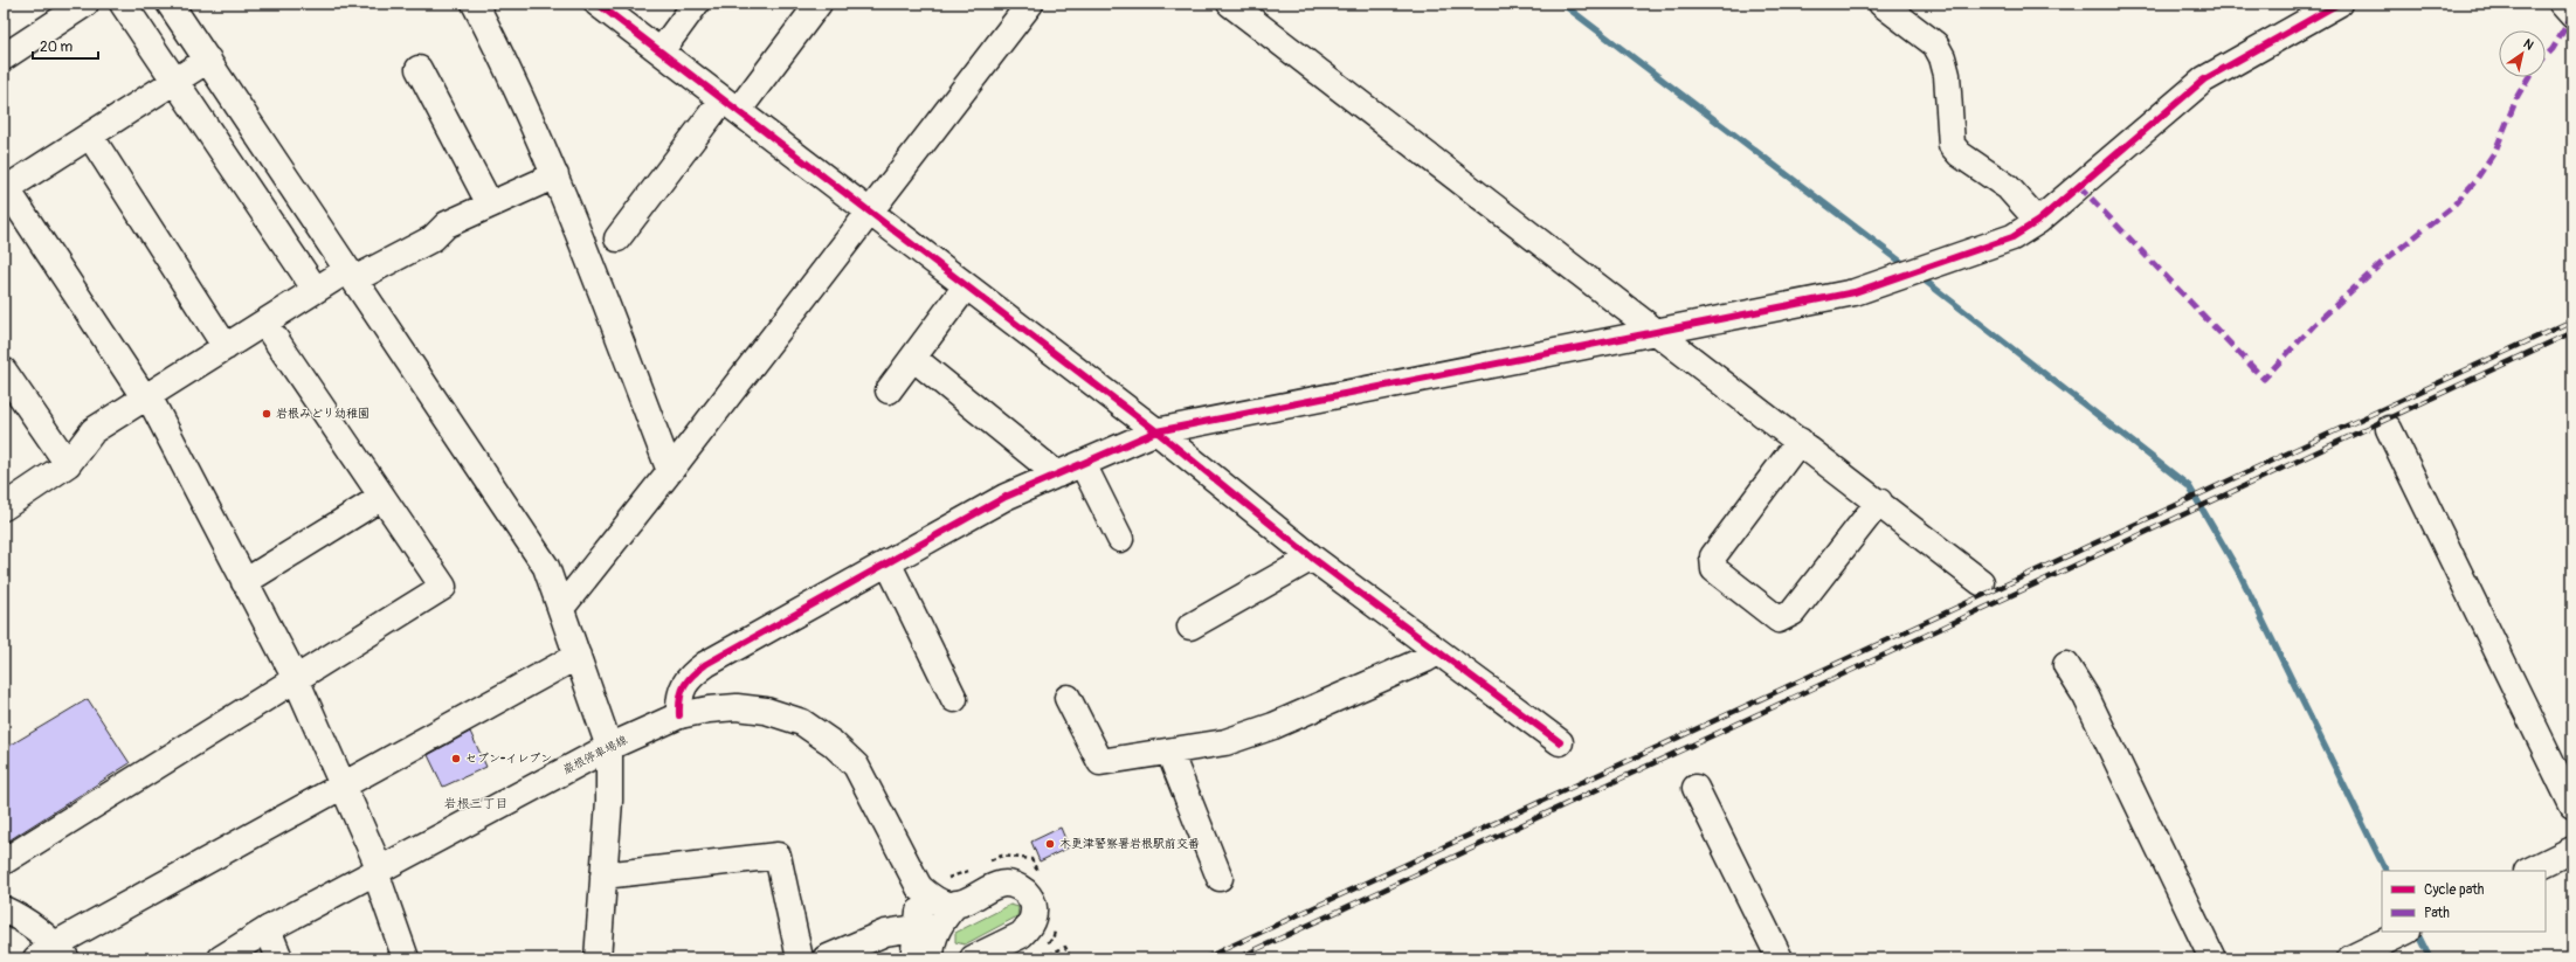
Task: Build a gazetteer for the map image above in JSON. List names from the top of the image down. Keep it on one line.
{"streets":{"street":["巌根停車場線"]},"districts":["岩根三丁目"],"places":["岩根みどり幼稚園","セブン-イレブン","木更津警察署岩根駅前交番"],"legend":["Cycle path","Path"],"scale_bar":"20 m","north":"top right"}
